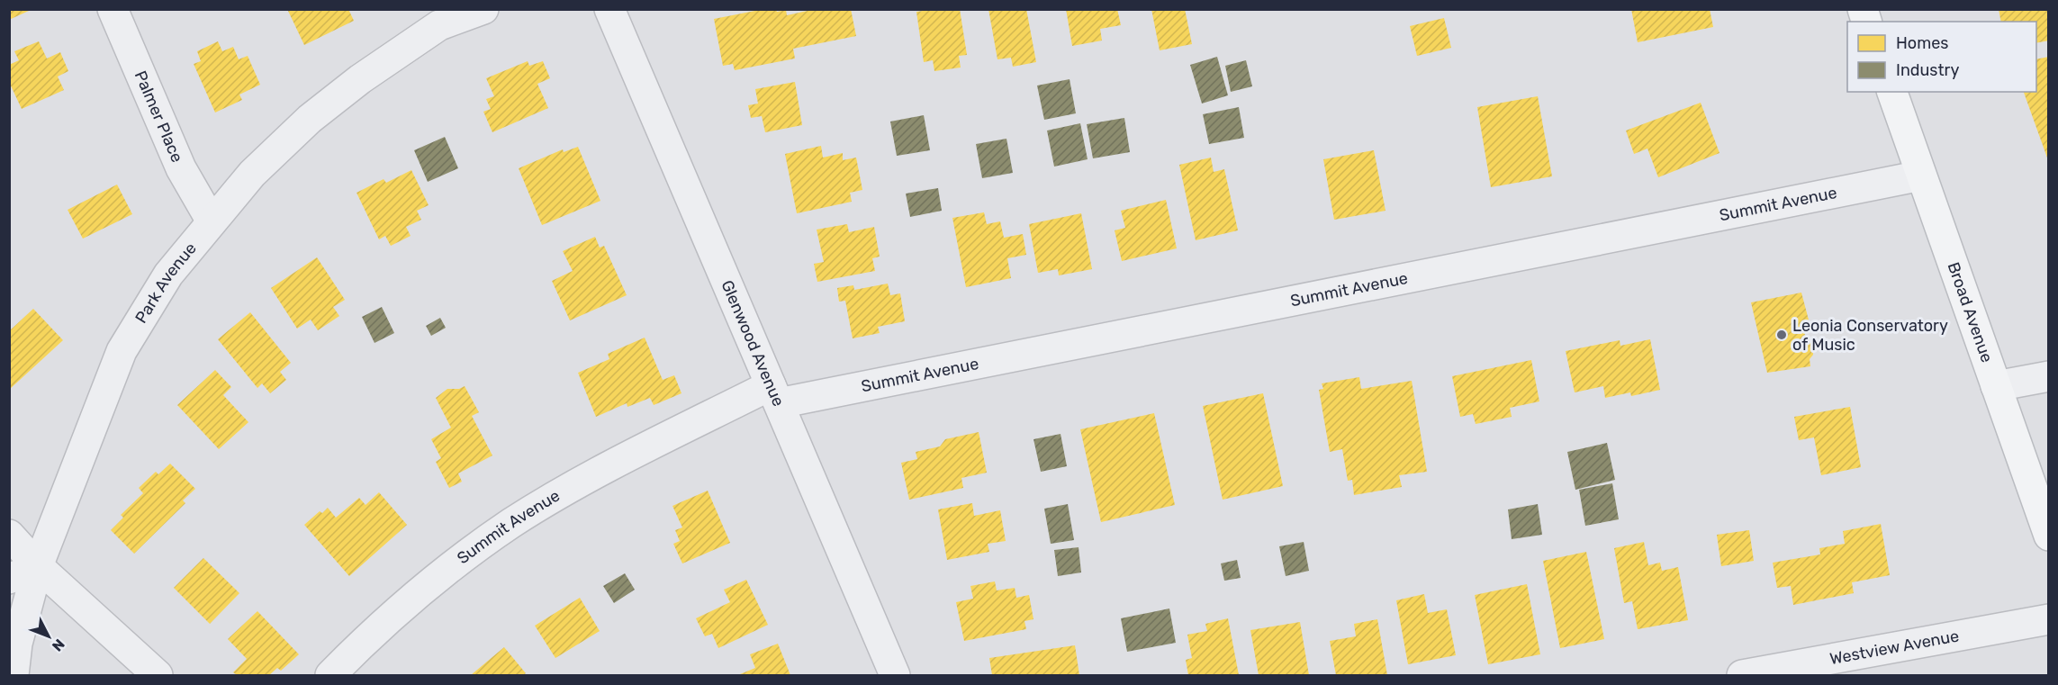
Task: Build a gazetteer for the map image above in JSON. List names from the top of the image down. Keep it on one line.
{"streets":{"main road":["Broad Avenue"],"street":["Palmer Place","Summit Avenue","Park Avenue","Glenwood Avenue","Westview Avenue"]},"crossings":[["Palmer Place","Park Avenue"],["Summit Avenue","Broad Avenue"],["Summit Avenue","Glenwood Avenue"]],"places":["Leonia Conservatory of Music"],"legend":["Homes","Industry"],"north":"bottom right"}
